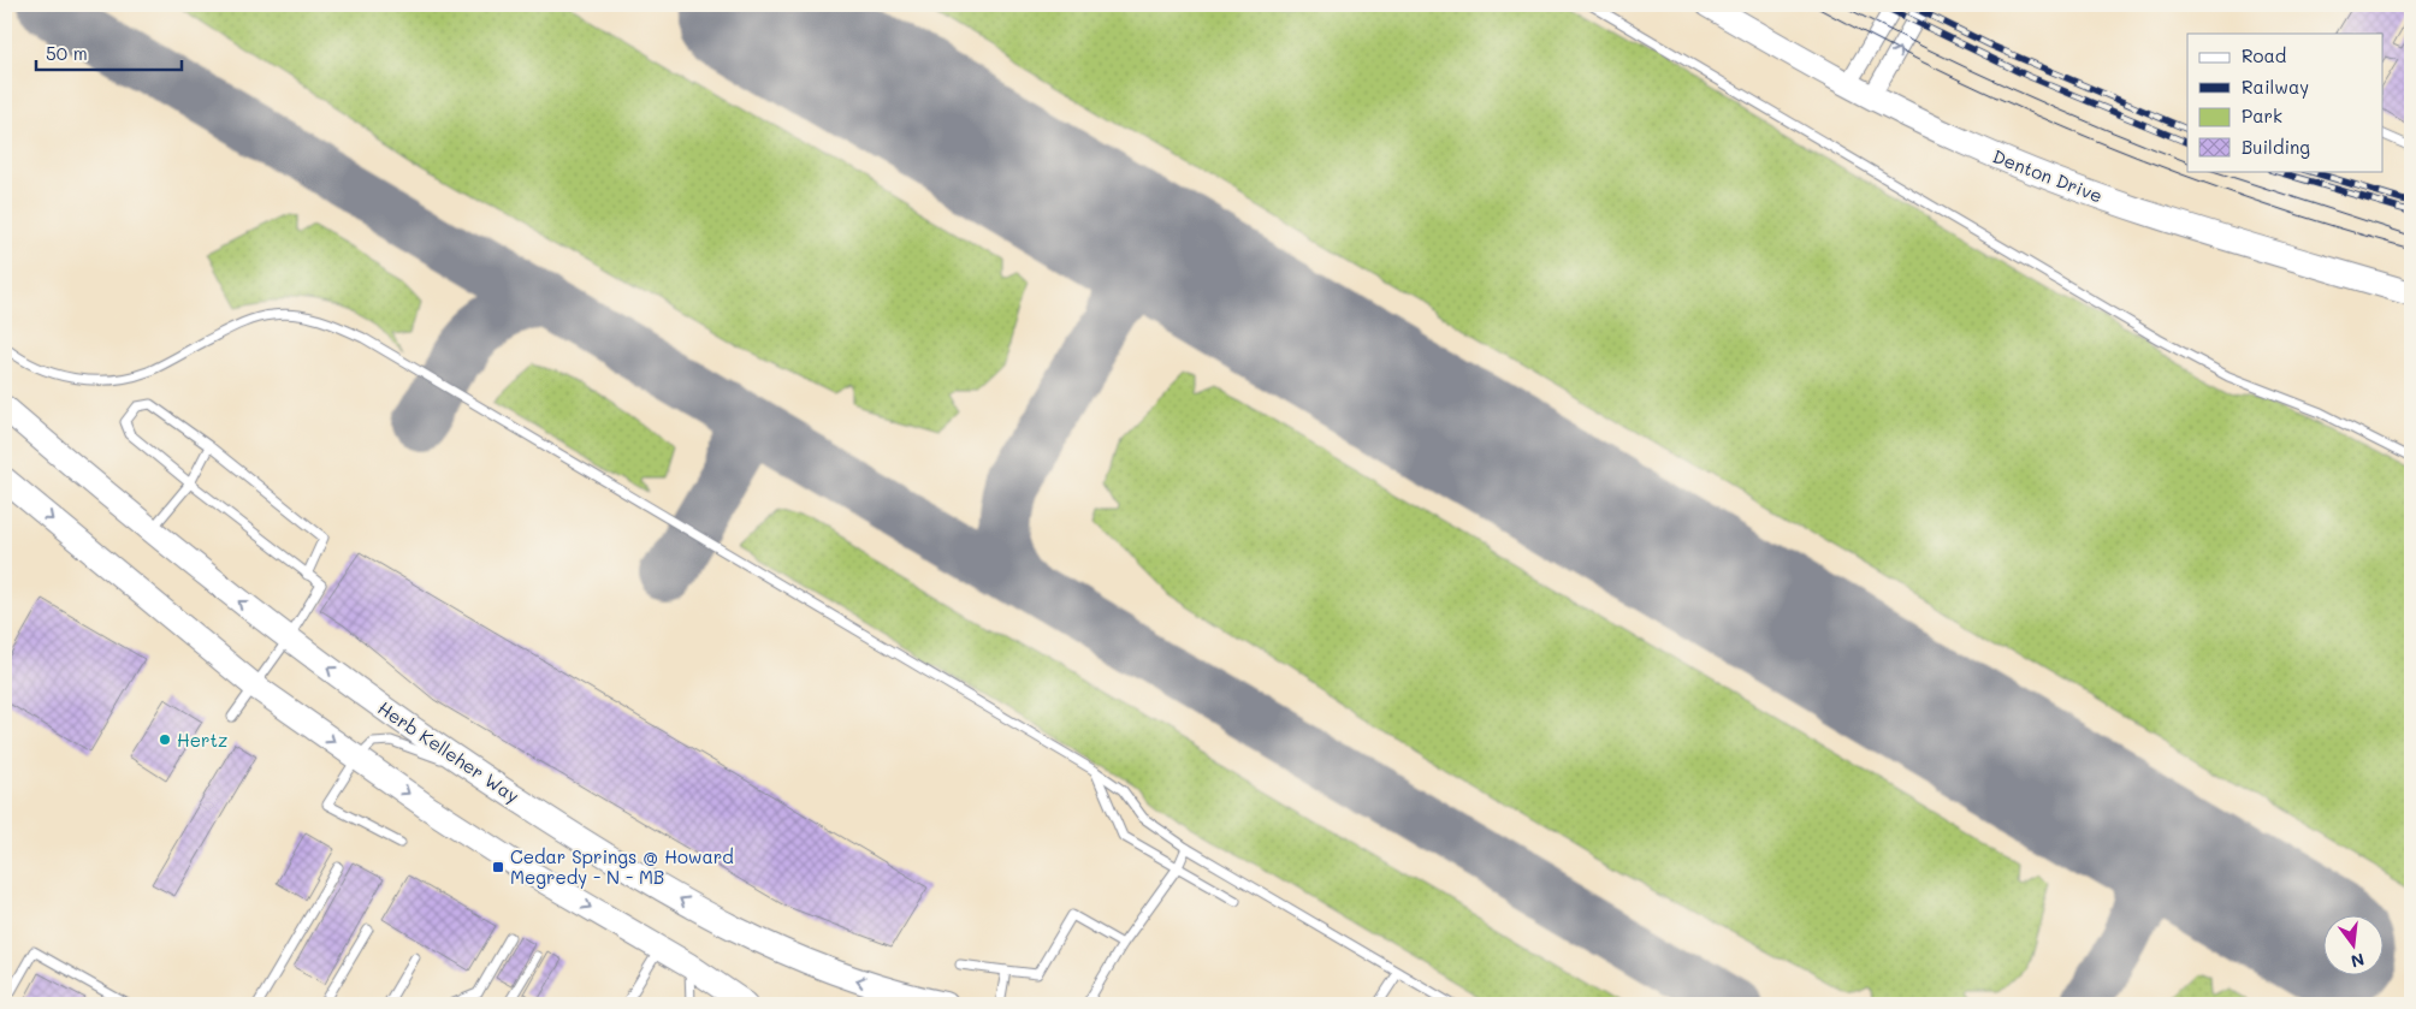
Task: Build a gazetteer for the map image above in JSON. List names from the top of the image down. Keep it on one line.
{"streets":{"main road":["Denton Drive","Herb Kelleher Way"]},"places":{"other":["Hertz"],"transit":["Cedar Springs @ Howard Megredy - N - MB"]},"legend":["Road","Railway","Park","Building"],"scale_bar":"50 m","north":"bottom"}
